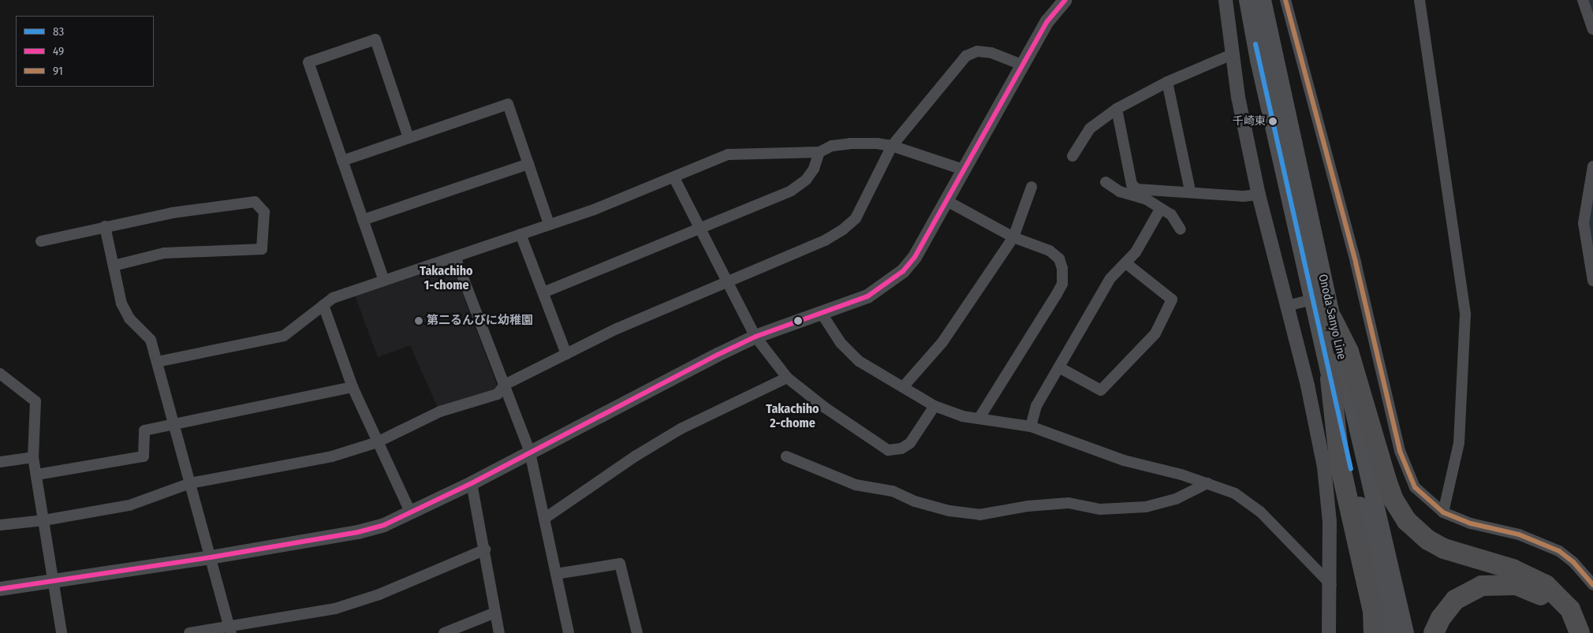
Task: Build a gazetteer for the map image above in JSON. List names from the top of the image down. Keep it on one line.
{"streets":{"main road":["Onoda Sanyo Line"]},"districts":["Takachiho 1-chome","Takachiho 2-chome"],"places":["千崎東","第二るんびに幼稚園"],"lines":["transit line 49","transit line 91","transit line 83"],"legend":["83","49","91"]}
